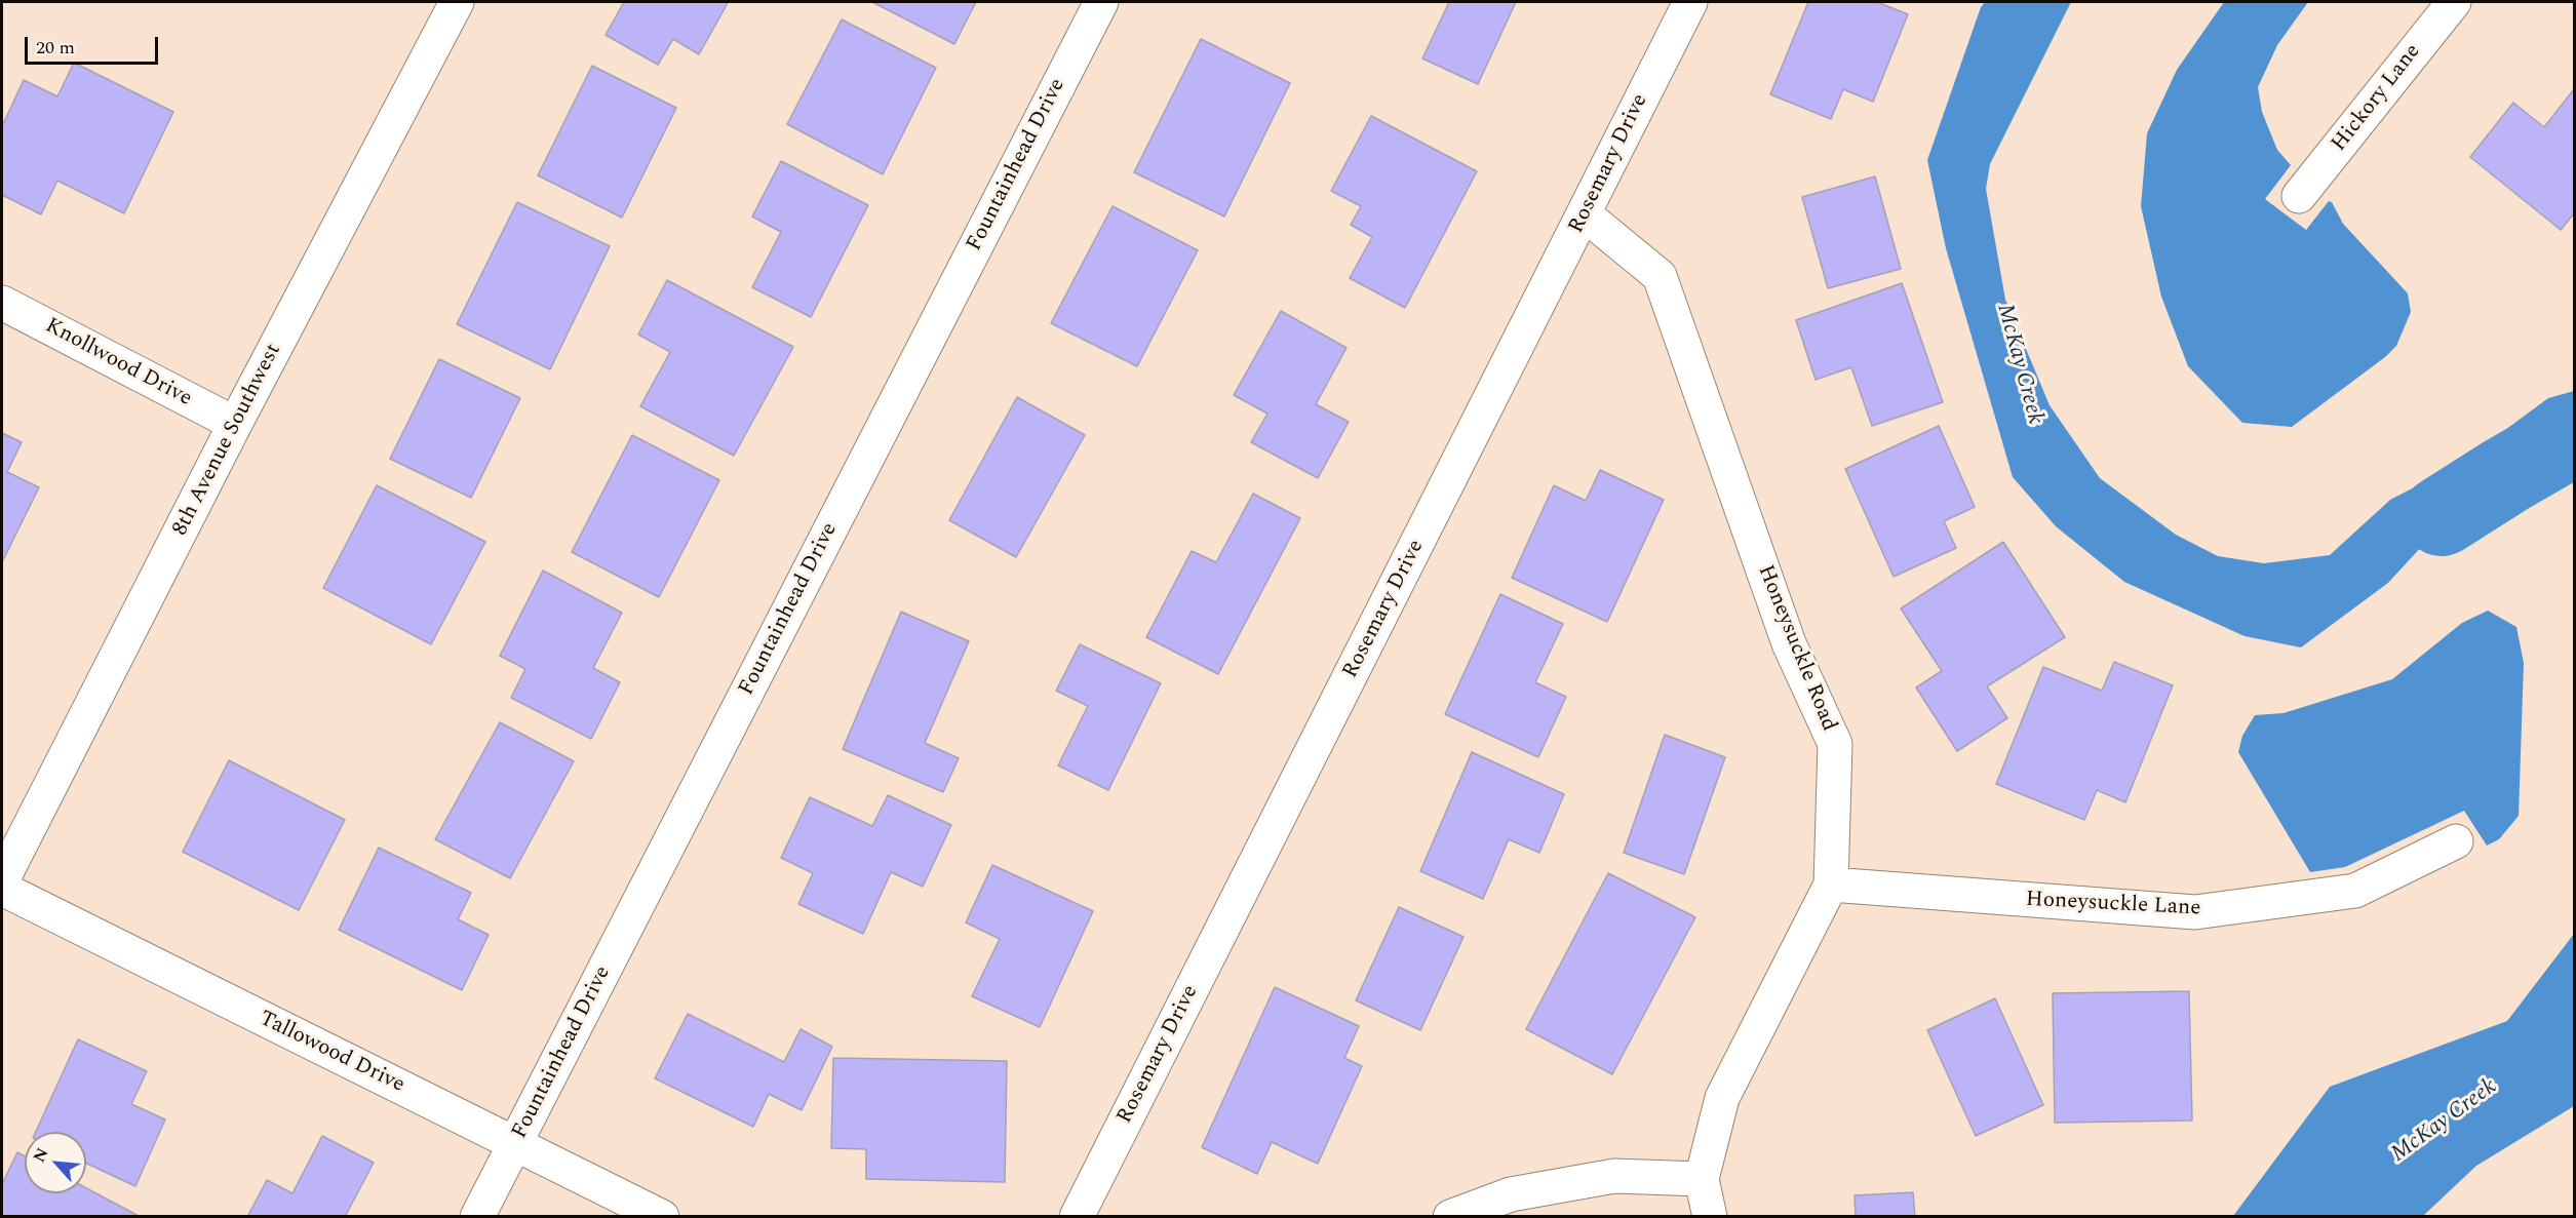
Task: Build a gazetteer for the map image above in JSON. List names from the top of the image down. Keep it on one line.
{"streets":{"street":["Hickory Lane","Rosemary Drive","Fountainhead Drive","Knollwood Drive","8th Avenue Southwest","Honeysuckle Road","Honeysuckle Lane","Tallowood Drive"]},"crossings":[["Rosemary Drive","Honeysuckle Road"],["Fountainhead Drive","Tallowood Drive"],["Knollwood Drive","8th Avenue Southwest"],["Honeysuckle Road","Honeysuckle Lane"]],"water":["McKay Creek"],"scale_bar":"20 m","north":"top left"}
